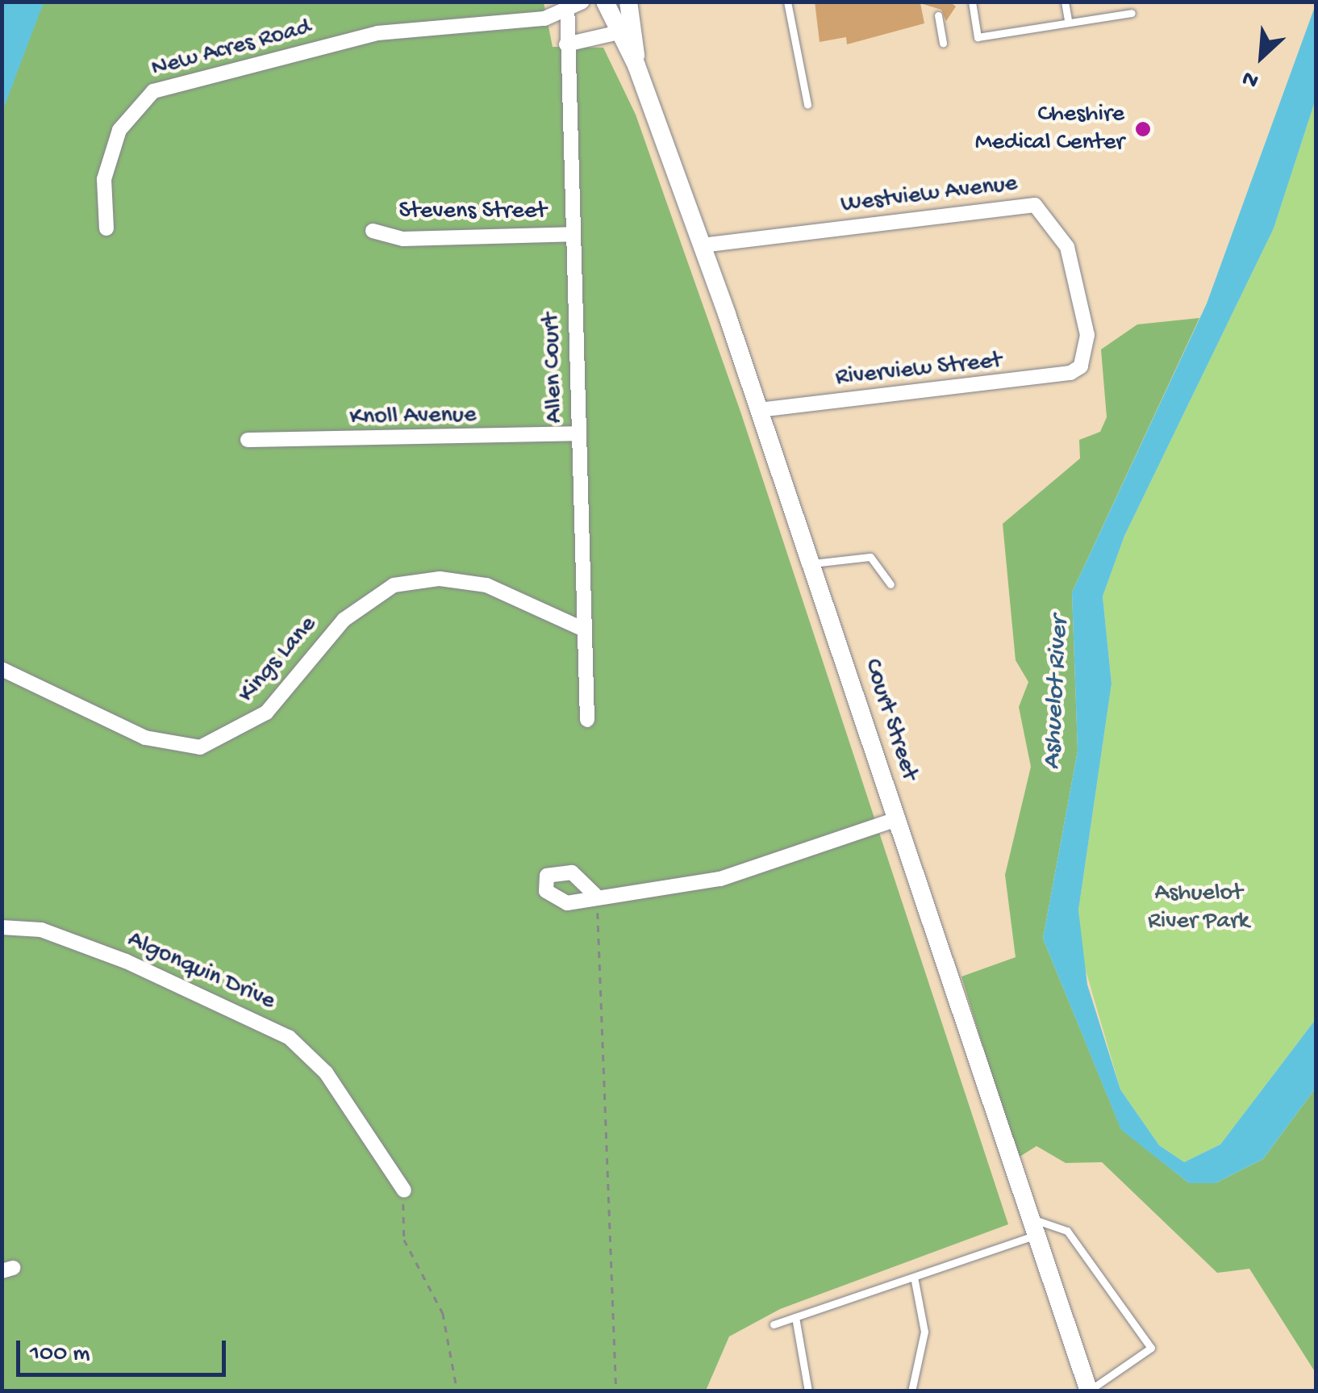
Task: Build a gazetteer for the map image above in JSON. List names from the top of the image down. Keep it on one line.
{"streets":{"main road":["Court Street"],"street":["New Acres Road","Westview Avenue","Stevens Street","Allen Court","Riverview Street","Knoll Avenue","Kings Lane","Algonquin Drive"]},"crossings":[["New Acres Road","Allen Court"],["Westview Avenue","Riverview Street"],["Westview Avenue","Court Street"],["Stevens Street","Allen Court"],["Allen Court","Knoll Avenue"],["Allen Court","Kings Lane"],["Riverview Street","Court Street"]],"water":["Ashuelot River"],"parks":["Ashuelot River Park"],"places":["Cheshire Medical Center"],"scale_bar":"100 m","north":"bottom left"}
